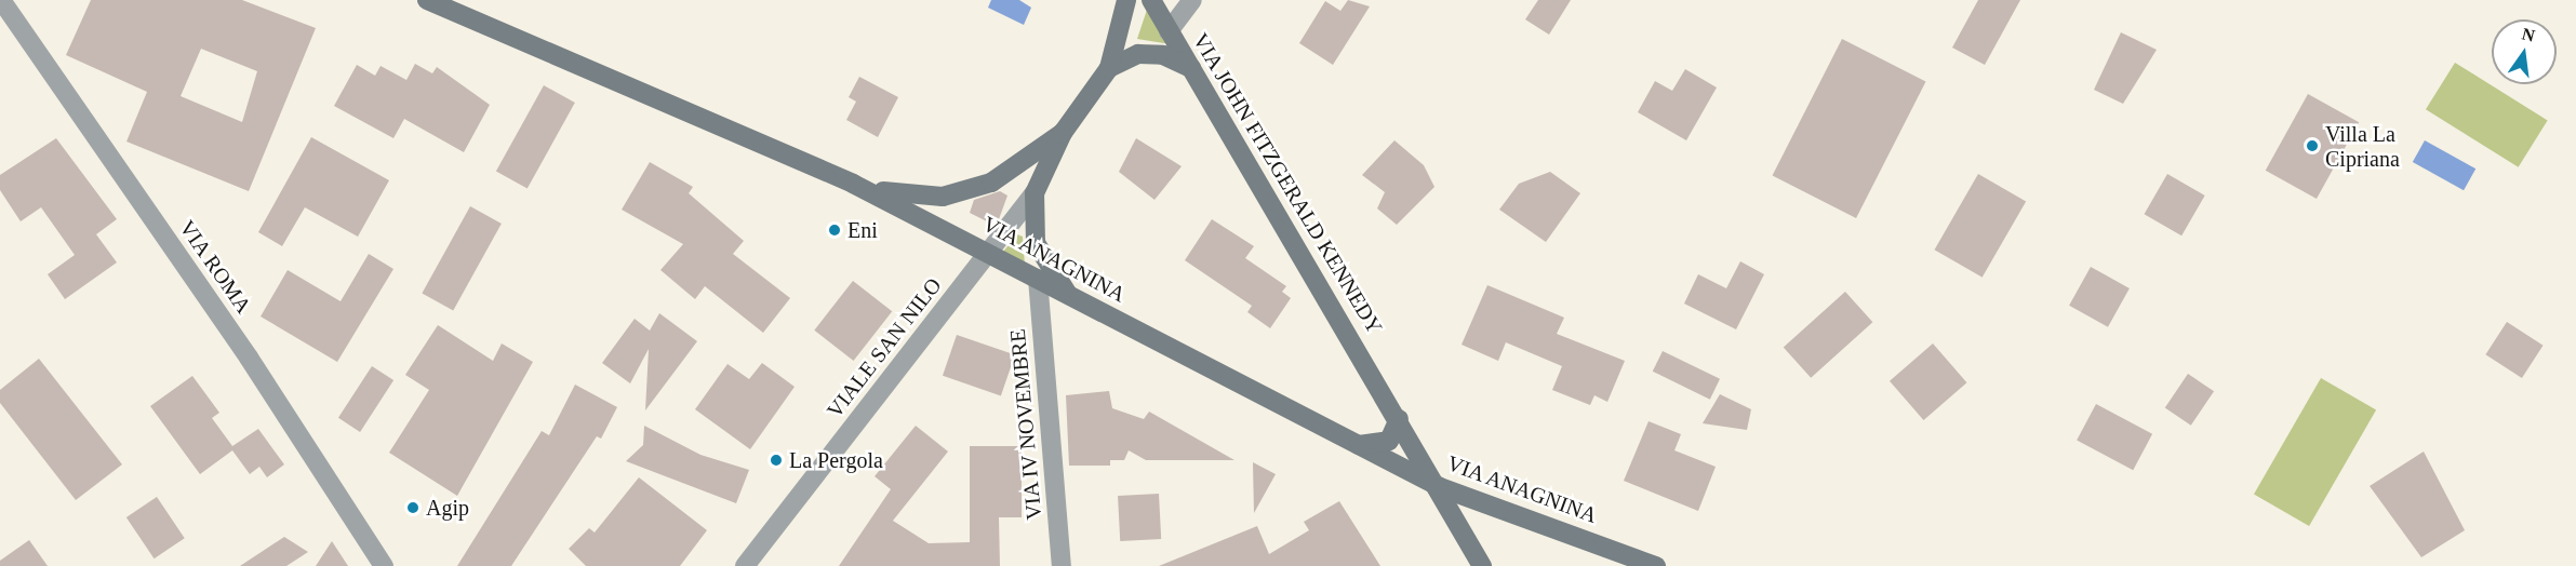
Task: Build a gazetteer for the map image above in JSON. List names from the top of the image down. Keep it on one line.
{"streets":{"main road":["VIA JOHN FITZGERALD KENNEDY","VIA ANAGNINA"],"street":["VIA ROMA","VIALE SAN NILO","VIA IV NOVEMBRE"]},"crossings":[["VIA JOHN FITZGERALD KENNEDY","VIA ANAGNINA"],["VIA ANAGNINA","VIALE SAN NILO"],["VIA ANAGNINA","VIA IV NOVEMBRE"]],"places":["Villa La Cipriana","Eni","La Pergola","Agip"],"north":"top"}
